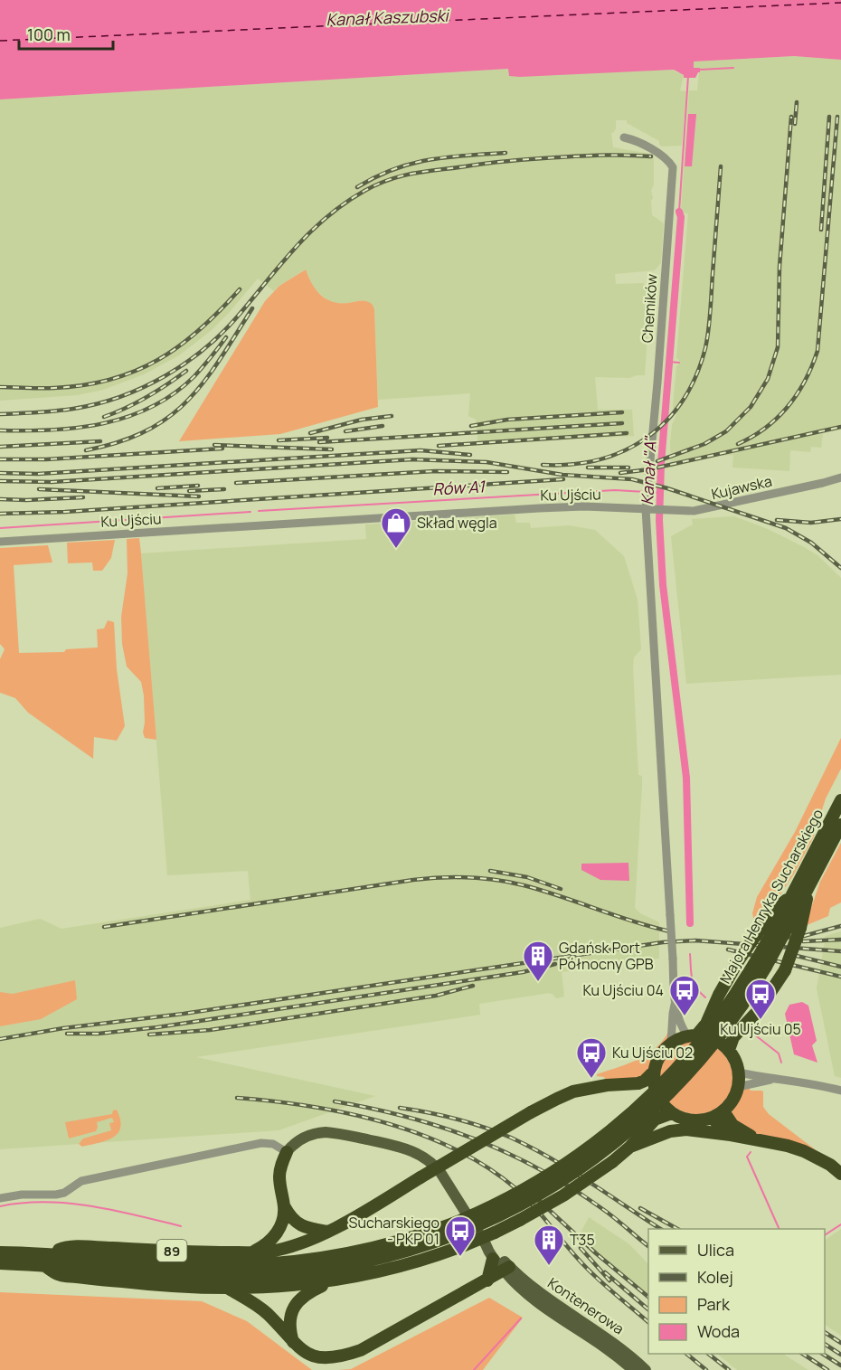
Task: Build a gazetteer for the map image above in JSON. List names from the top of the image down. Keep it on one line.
{"streets":{"highway":["Majora Henryka Sucharskiego","89"],"main road":["Kontenerowa"],"street":["Chemików","Kujawska","Ku Ujściu"]},"crossings":[["Chemików","Kujawska"],["Chemików","Ku Ujściu"],["Kujawska","Ku Ujściu"],["Majora Henryka Sucharskiego","89"]],"water":["Kanał Kaszubski","Kanał \"A\"","Rów A1"],"places":{"shop":["Skład węgla"],"building":["Gdańsk Port Północny GPB","T35"],"bus stop":["Ku Ujściu 04","Ku Ujściu 05","Ku Ujściu 02","Sucharskiego - PKP 01"]},"legend":["Ulica","Kolej","Park","Woda"],"scale_bar":"100 m"}
